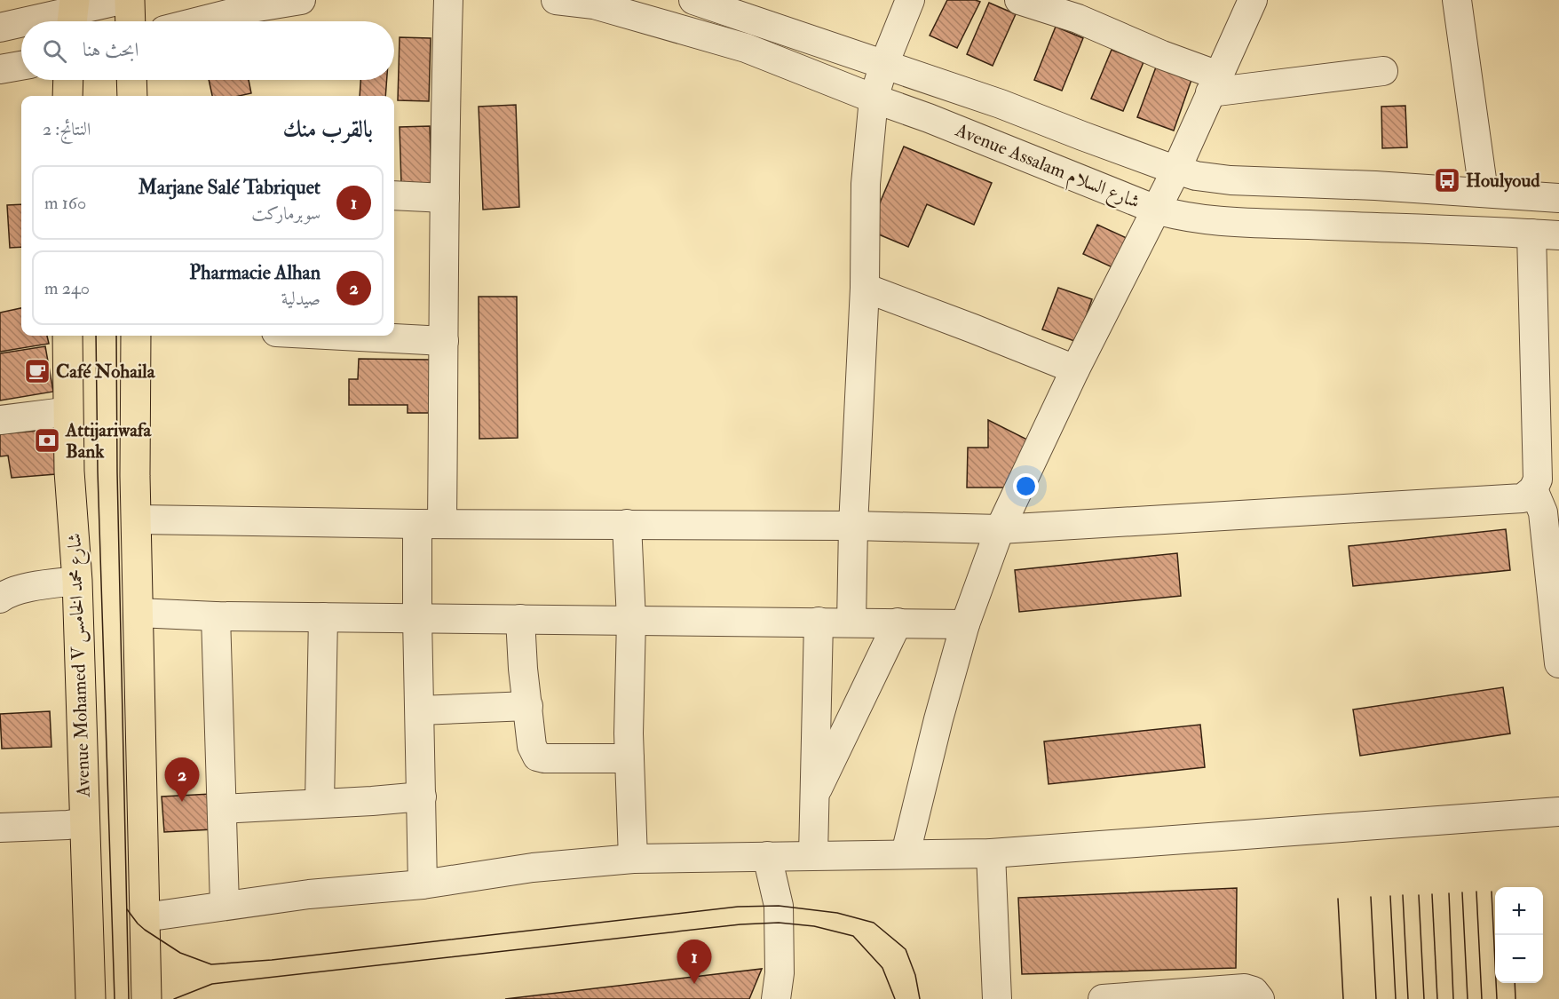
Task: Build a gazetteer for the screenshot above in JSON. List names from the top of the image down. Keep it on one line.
{"streets":{"main road":["Avenue Mohamed V شارع محمد الخامس"],"street":["Avenue Assalam شارع السلام"]},"places":{"bus stop":["Houlyoud"],"cafe":["Café Nohaila"],"bank":["Attijariwafa Bank"]},"page":{"search":"ابحث هنا","heading":["بالقرب منك","النتائج: 2"],"list":[{"mark":"1","name":"Marjane Salé Tabriquet","note":"سوبرماركت","value":"160 m"},{"mark":"2","name":"Pharmacie Alhan","note":"صيدلية","value":"240 m"}],"pins":["2","1"],"map_buttons":["+","−"]}}
